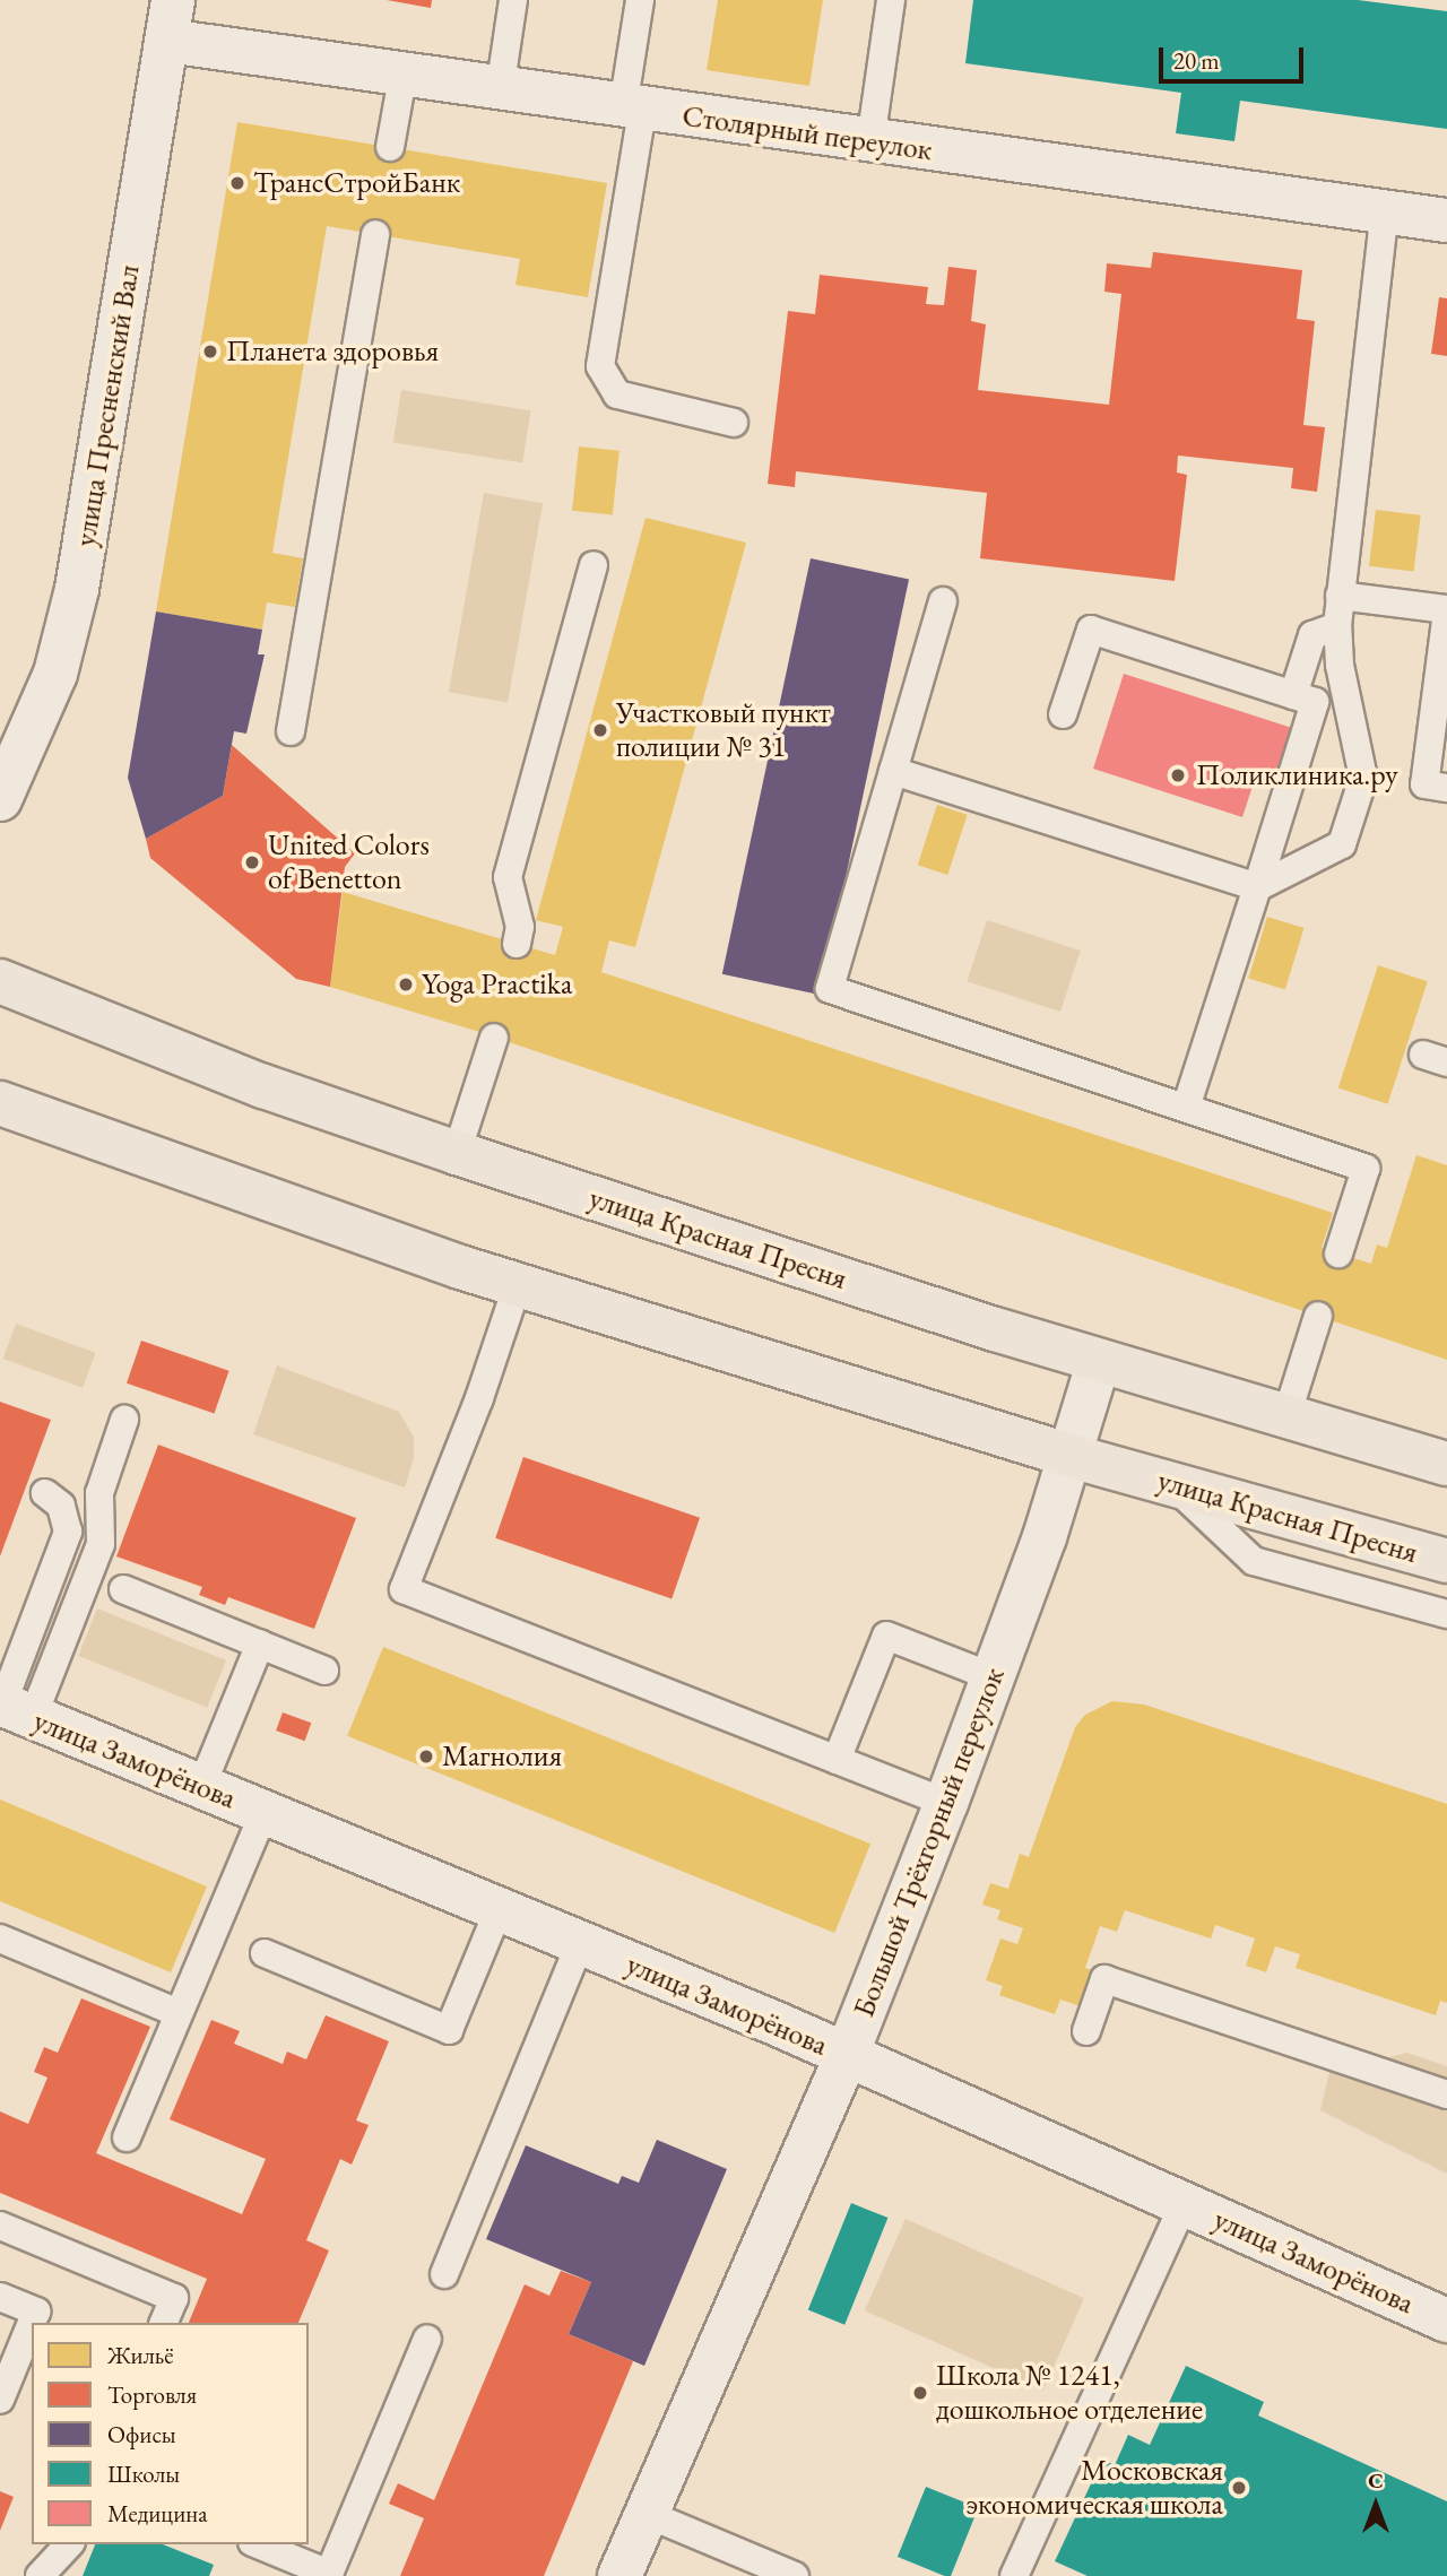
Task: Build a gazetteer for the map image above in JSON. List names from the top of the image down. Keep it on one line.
{"streets":{"main road":["улица Красная Пресня"],"street":["Столярный переулок","улица Пресненский Вал","улица Заморёнова","Большой Трёхгорный переулок"]},"crossings":[["Столярный переулок","улица Пресненский Вал"],["улица Красная Пресня","Большой Трёхгорный переулок"],["улица Заморёнова","Большой Трёхгорный переулок"]],"places":["ТрансСтройБанк","Планета здоровья","Участковый пункт полиции № 31","Поликлиника.ру","United Colors of Benetton","Yoga Practika","Магнолия","Школа № 1241, дошкольное отделение","Московская экономическая школа"],"legend":["Жильё","Торговля","Офисы","Школы","Медицина"],"scale_bar":"20 m","north":"top"}
